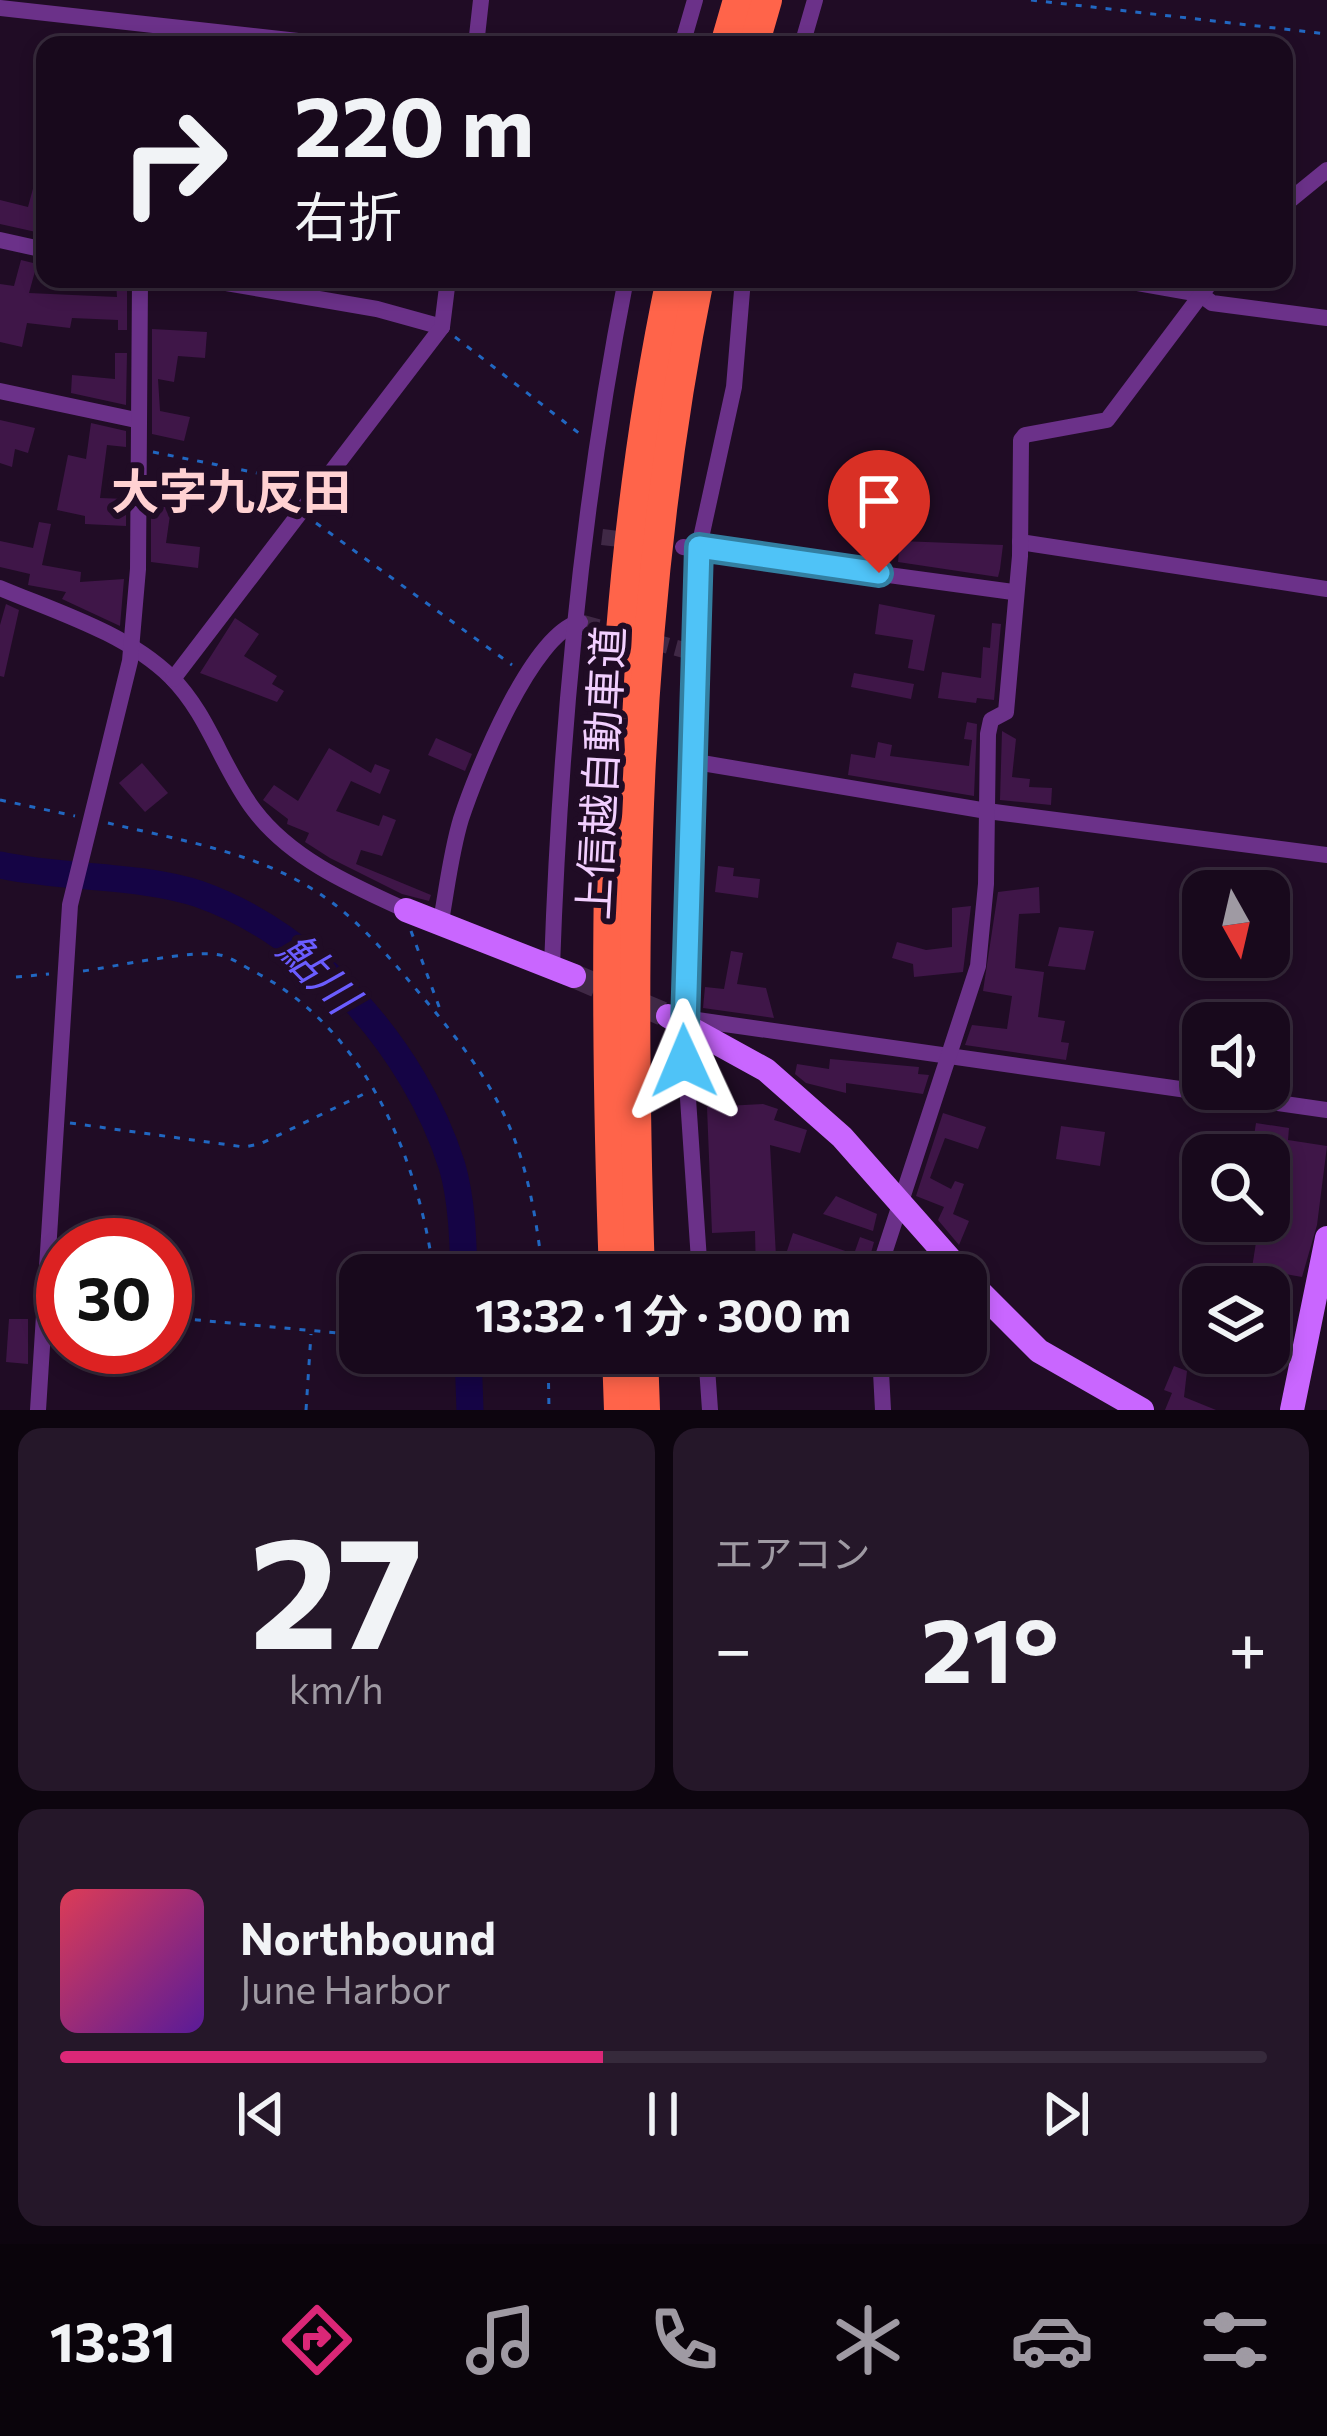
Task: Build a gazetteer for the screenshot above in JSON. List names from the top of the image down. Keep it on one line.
{"streets":{"highway":["上信越自動車道"]},"districts":["大字九反田"],"water":["鮎川"],"north":"bottom","page":{"turn":["220 m","右折"],"limit":"30","trip":"13:32 · 1 分 · 300 m","tile":[["27","km/h"],"エアコン"],"heat":["−","21°","+"],"song":["Northbound","June Harbor"],"tabs":"13:31"}}
